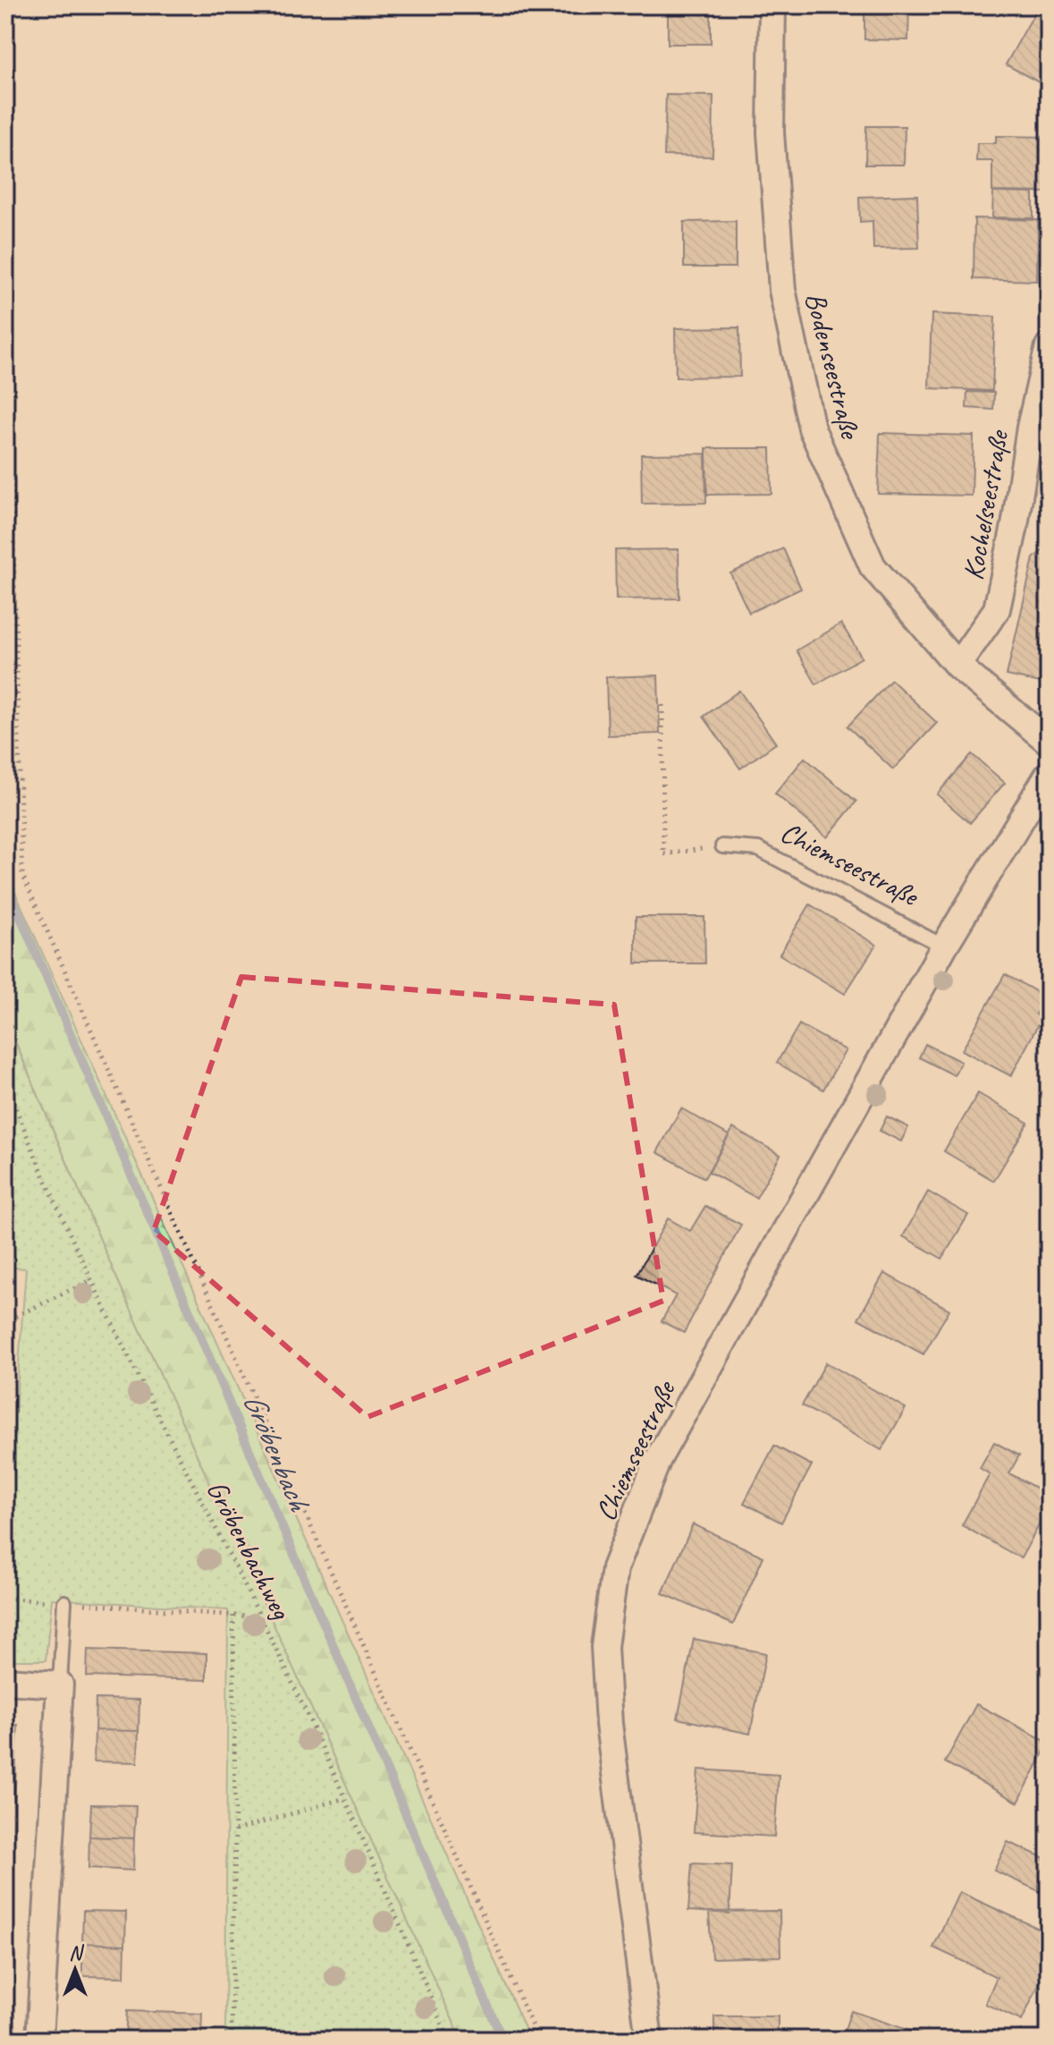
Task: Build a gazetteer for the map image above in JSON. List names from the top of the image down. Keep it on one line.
{"streets":{"street":["Bodenseestraße","Kochelseestraße","Chiemseestraße"],"path":["Gröbenbachweg"]},"crossings":[["Bodenseestraße","Kochelseestraße"]],"water":["Gröbenbach"],"north":"top"}
